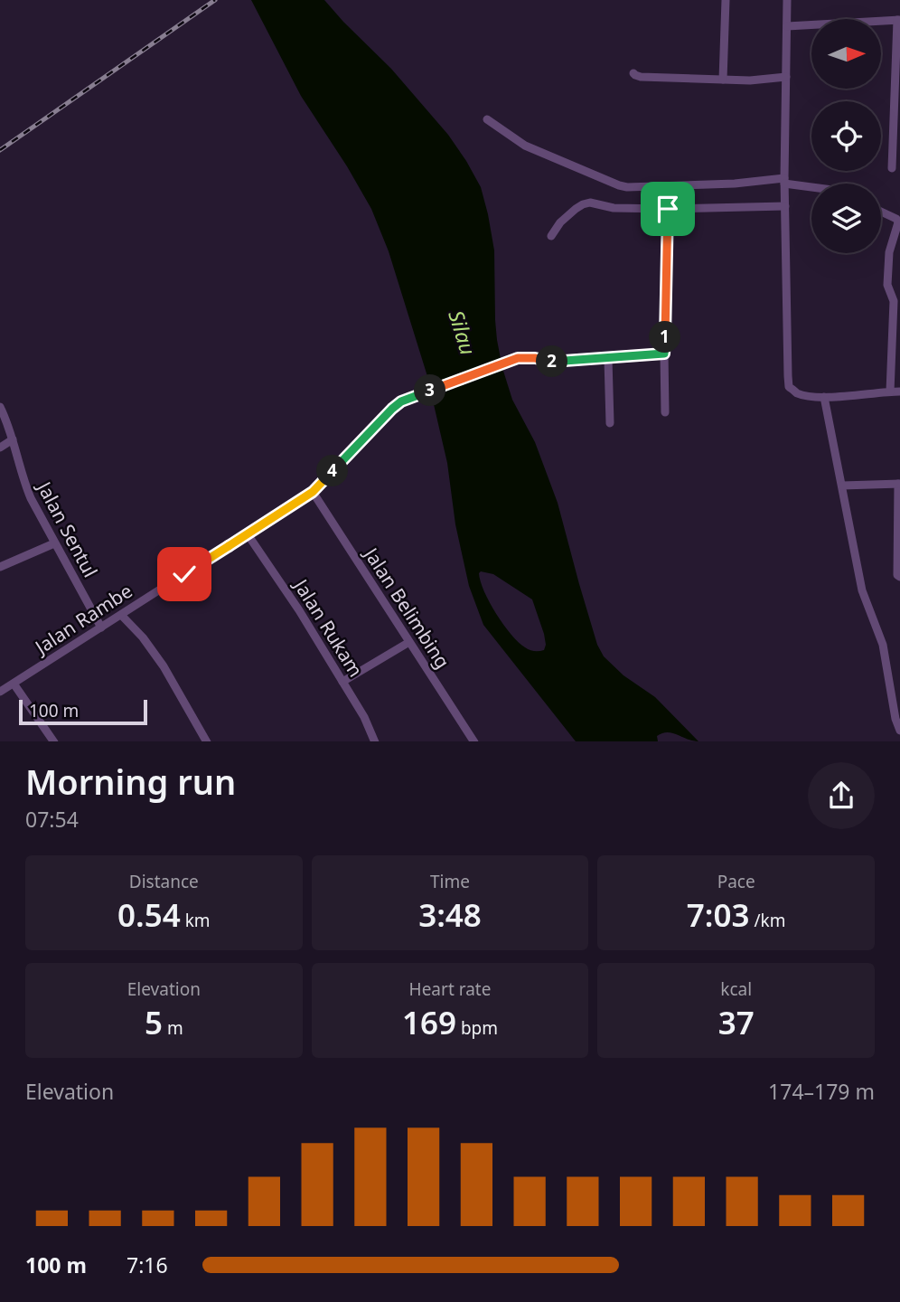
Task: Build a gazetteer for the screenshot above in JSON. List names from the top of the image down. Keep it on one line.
{"streets":{"street":["Jalan Sentul","Jalan Belimbing","Jalan Rambe","Jalan Rukam"]},"crossings":[["Jalan Sentul","Jalan Rambe"],["Jalan Belimbing","Jalan Rambe"],["Jalan Rambe","Jalan Rukam"]],"water":["Silau"],"scale_bar":"100 m","north":"right","page":{"pins":["1","2","3","4"],"scale":"100 m","heading":["Morning run","07:54"],"stats":[["Distance","0.54 km"],["Time","3:48"],["Pace","7:03 /km"],["Elevation","5 m"],["Heart rate","169 bpm"],["kcal","37"]],"chart":["Elevation","174–179 m"],"list":[{"name":"100 m","note":"7:16"}]}}
